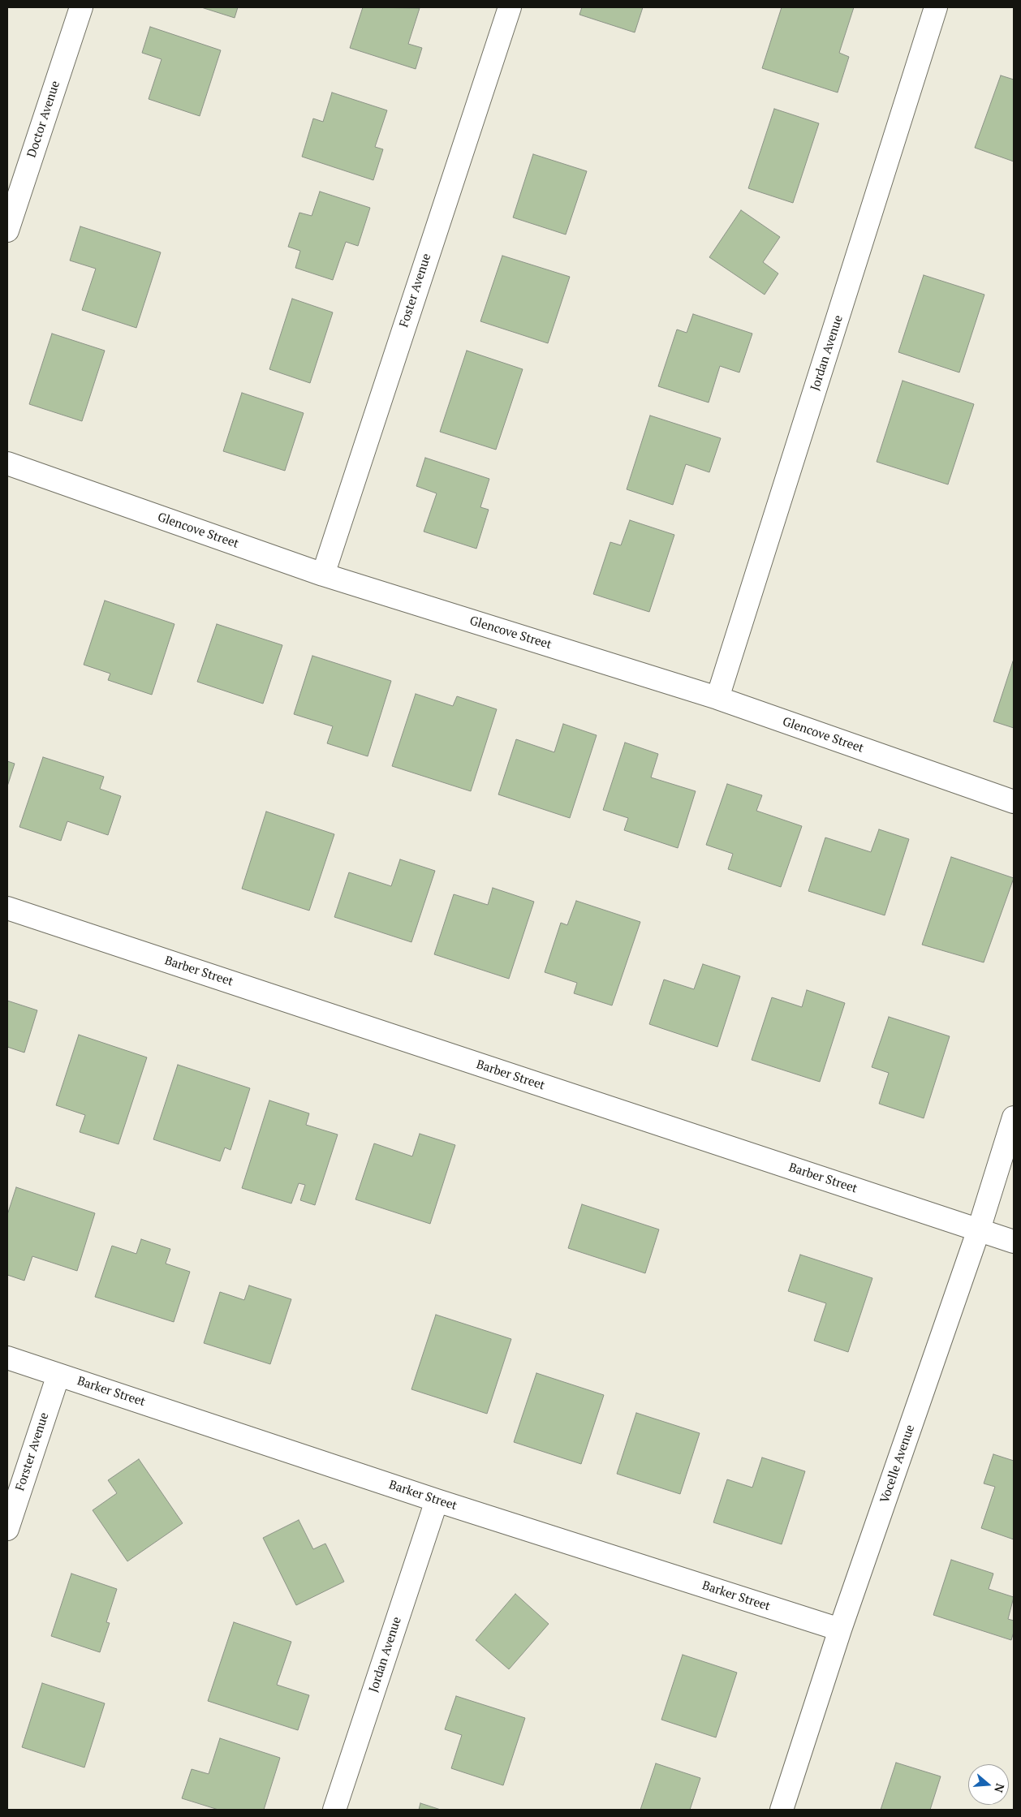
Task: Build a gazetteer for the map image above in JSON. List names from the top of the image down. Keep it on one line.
{"streets":{"street":["Doctor Avenue","Foster Avenue","Jordan Avenue","Glencove Street","Barber Street","Barker Street","Forster Avenue","Vocelle Avenue"]},"crossings":[["Foster Avenue","Glencove Street"],["Jordan Avenue","Glencove Street"],["Jordan Avenue","Barker Street"],["Barber Street","Vocelle Avenue"],["Barker Street","Forster Avenue"],["Barker Street","Vocelle Avenue"]],"north":"right"}
